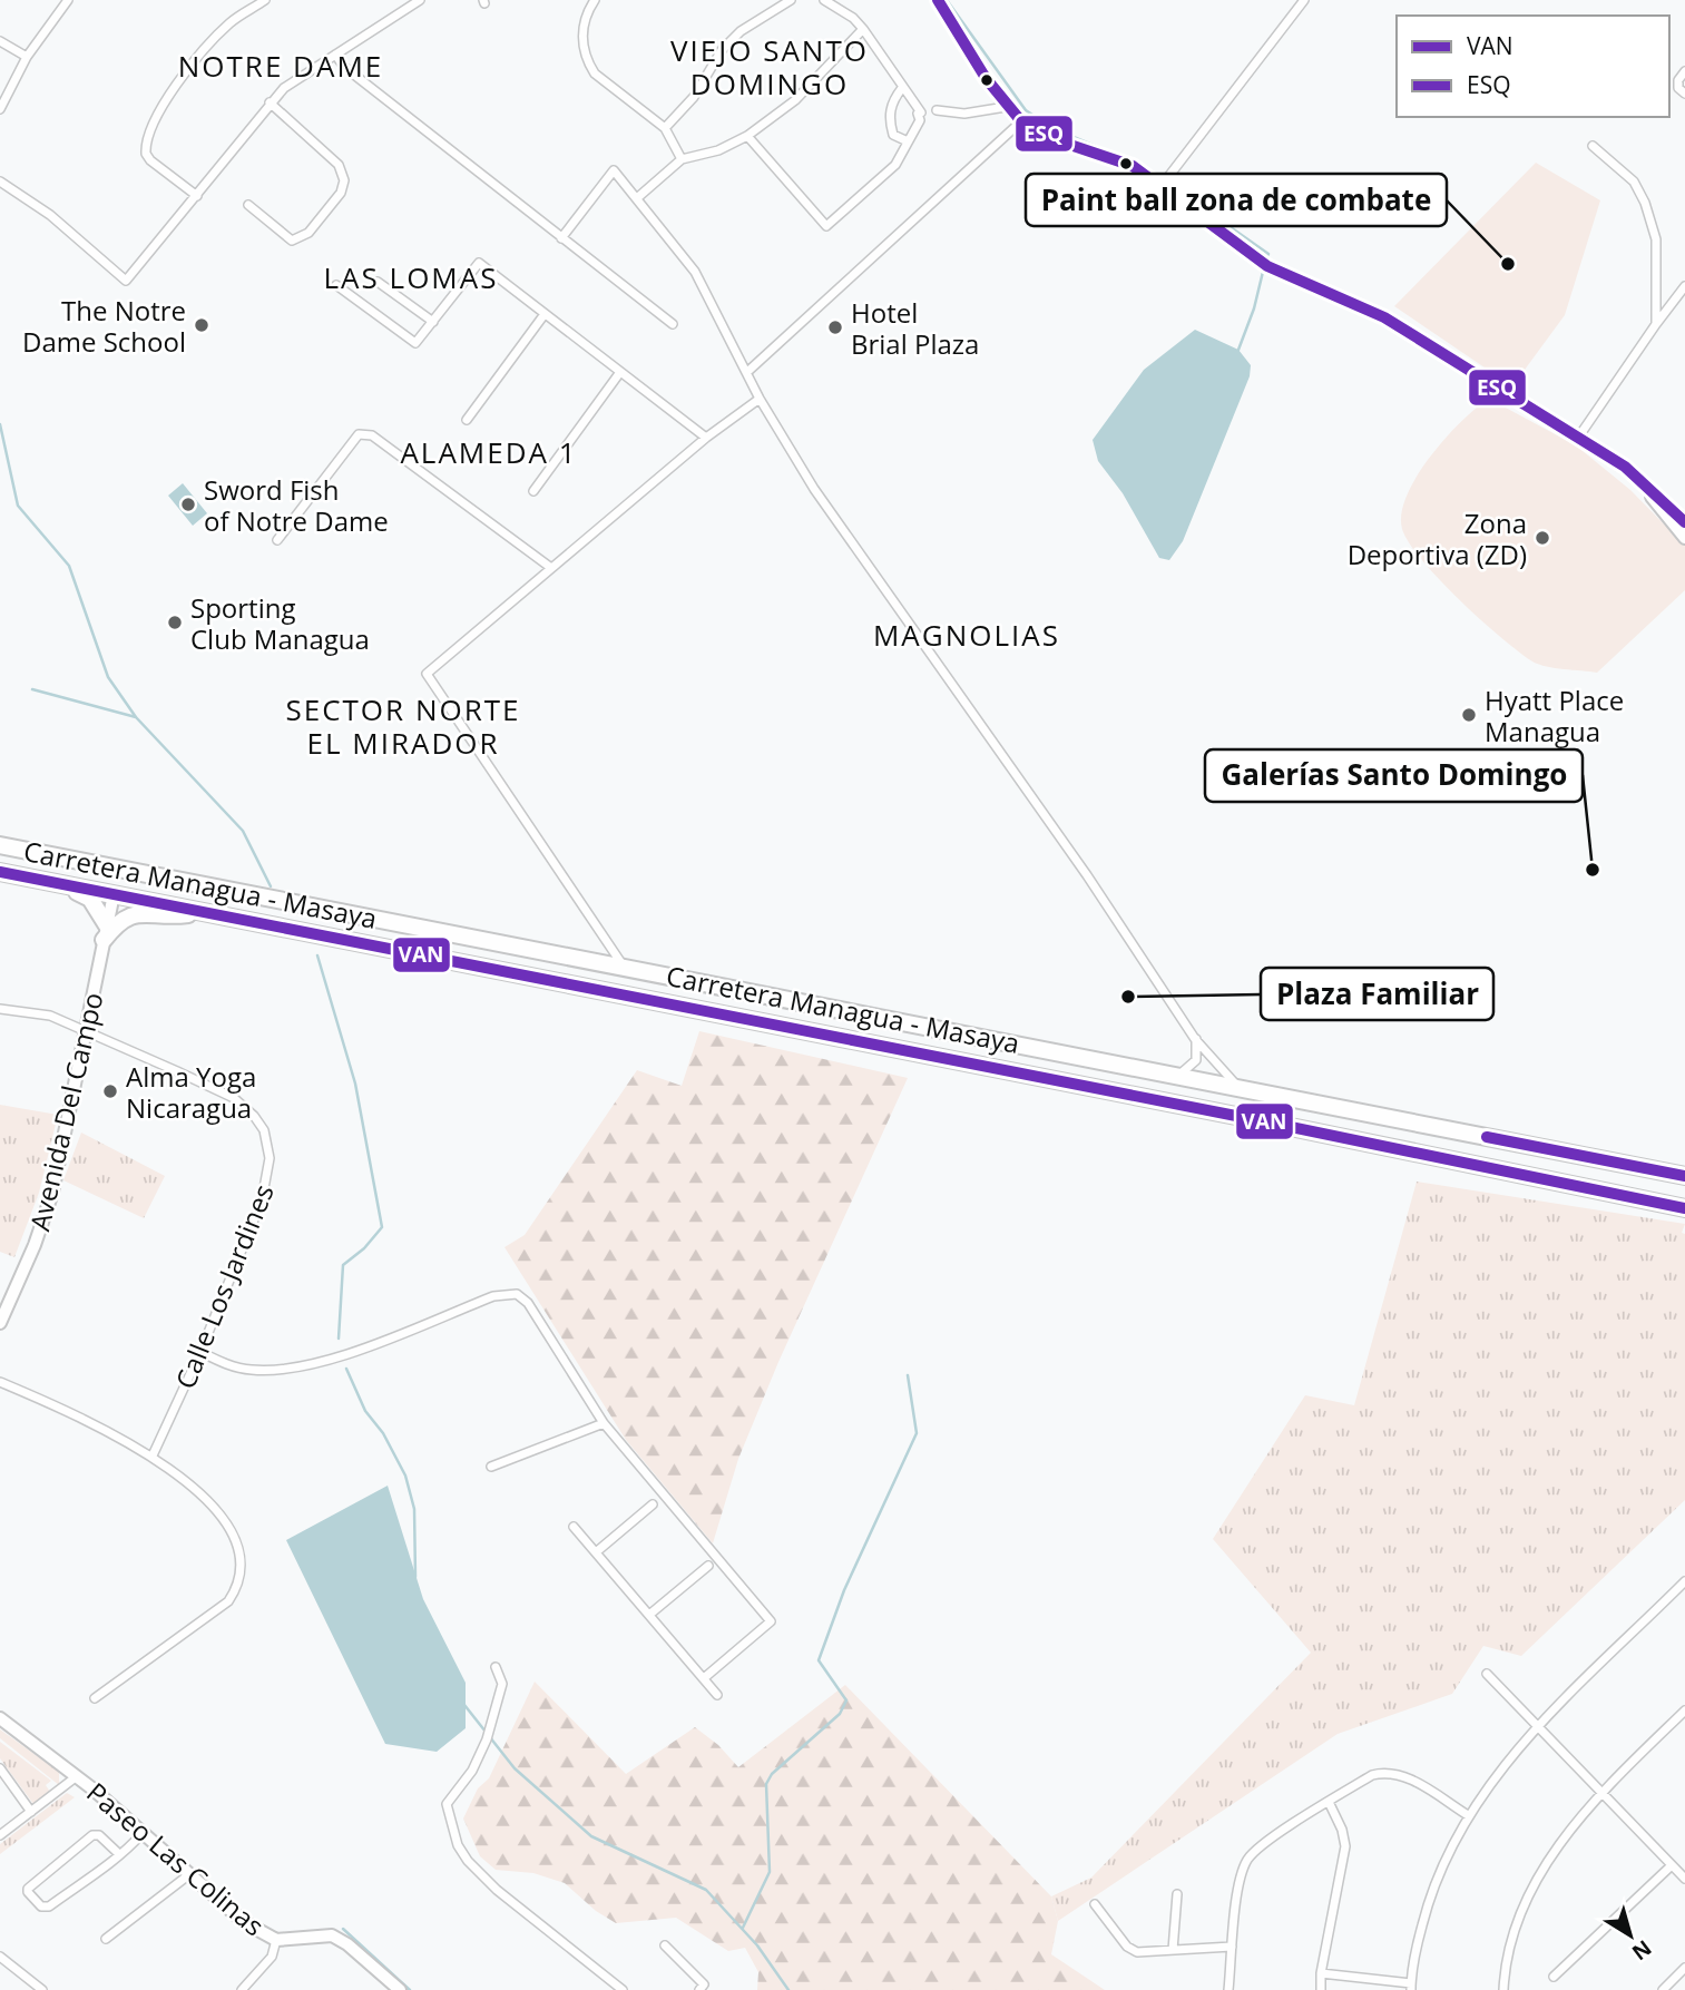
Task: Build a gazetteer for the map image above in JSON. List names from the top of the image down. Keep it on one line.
{"streets":{"highway":["Carretera Managua - Masaya"],"street":["Avenida Del Campo","Calle Los Jardines","Paseo Las Colinas"]},"crossings":[["Carretera Managua - Masaya","Avenida Del Campo"],["Avenida Del Campo","Calle Los Jardines"]],"districts":["VIEJO SANTO DOMINGO","NOTRE DAME","LAS LOMAS","ALAMEDA 1","MAGNOLIAS","SECTOR NORTE EL MIRADOR"],"places":["Paint ball zona de combate","The Notre Dame School","Hotel Brial Plaza","Sword Fish of Notre Dame","Zona Deportiva (ZD)","Sporting Club Managua","Hyatt Place Managua","Galerías Santo Domingo","Plaza Familiar","Alma Yoga Nicaragua"],"lines":["transit line ESQ","transit line VAN"],"legend":["VAN","ESQ"],"north":"bottom right"}
